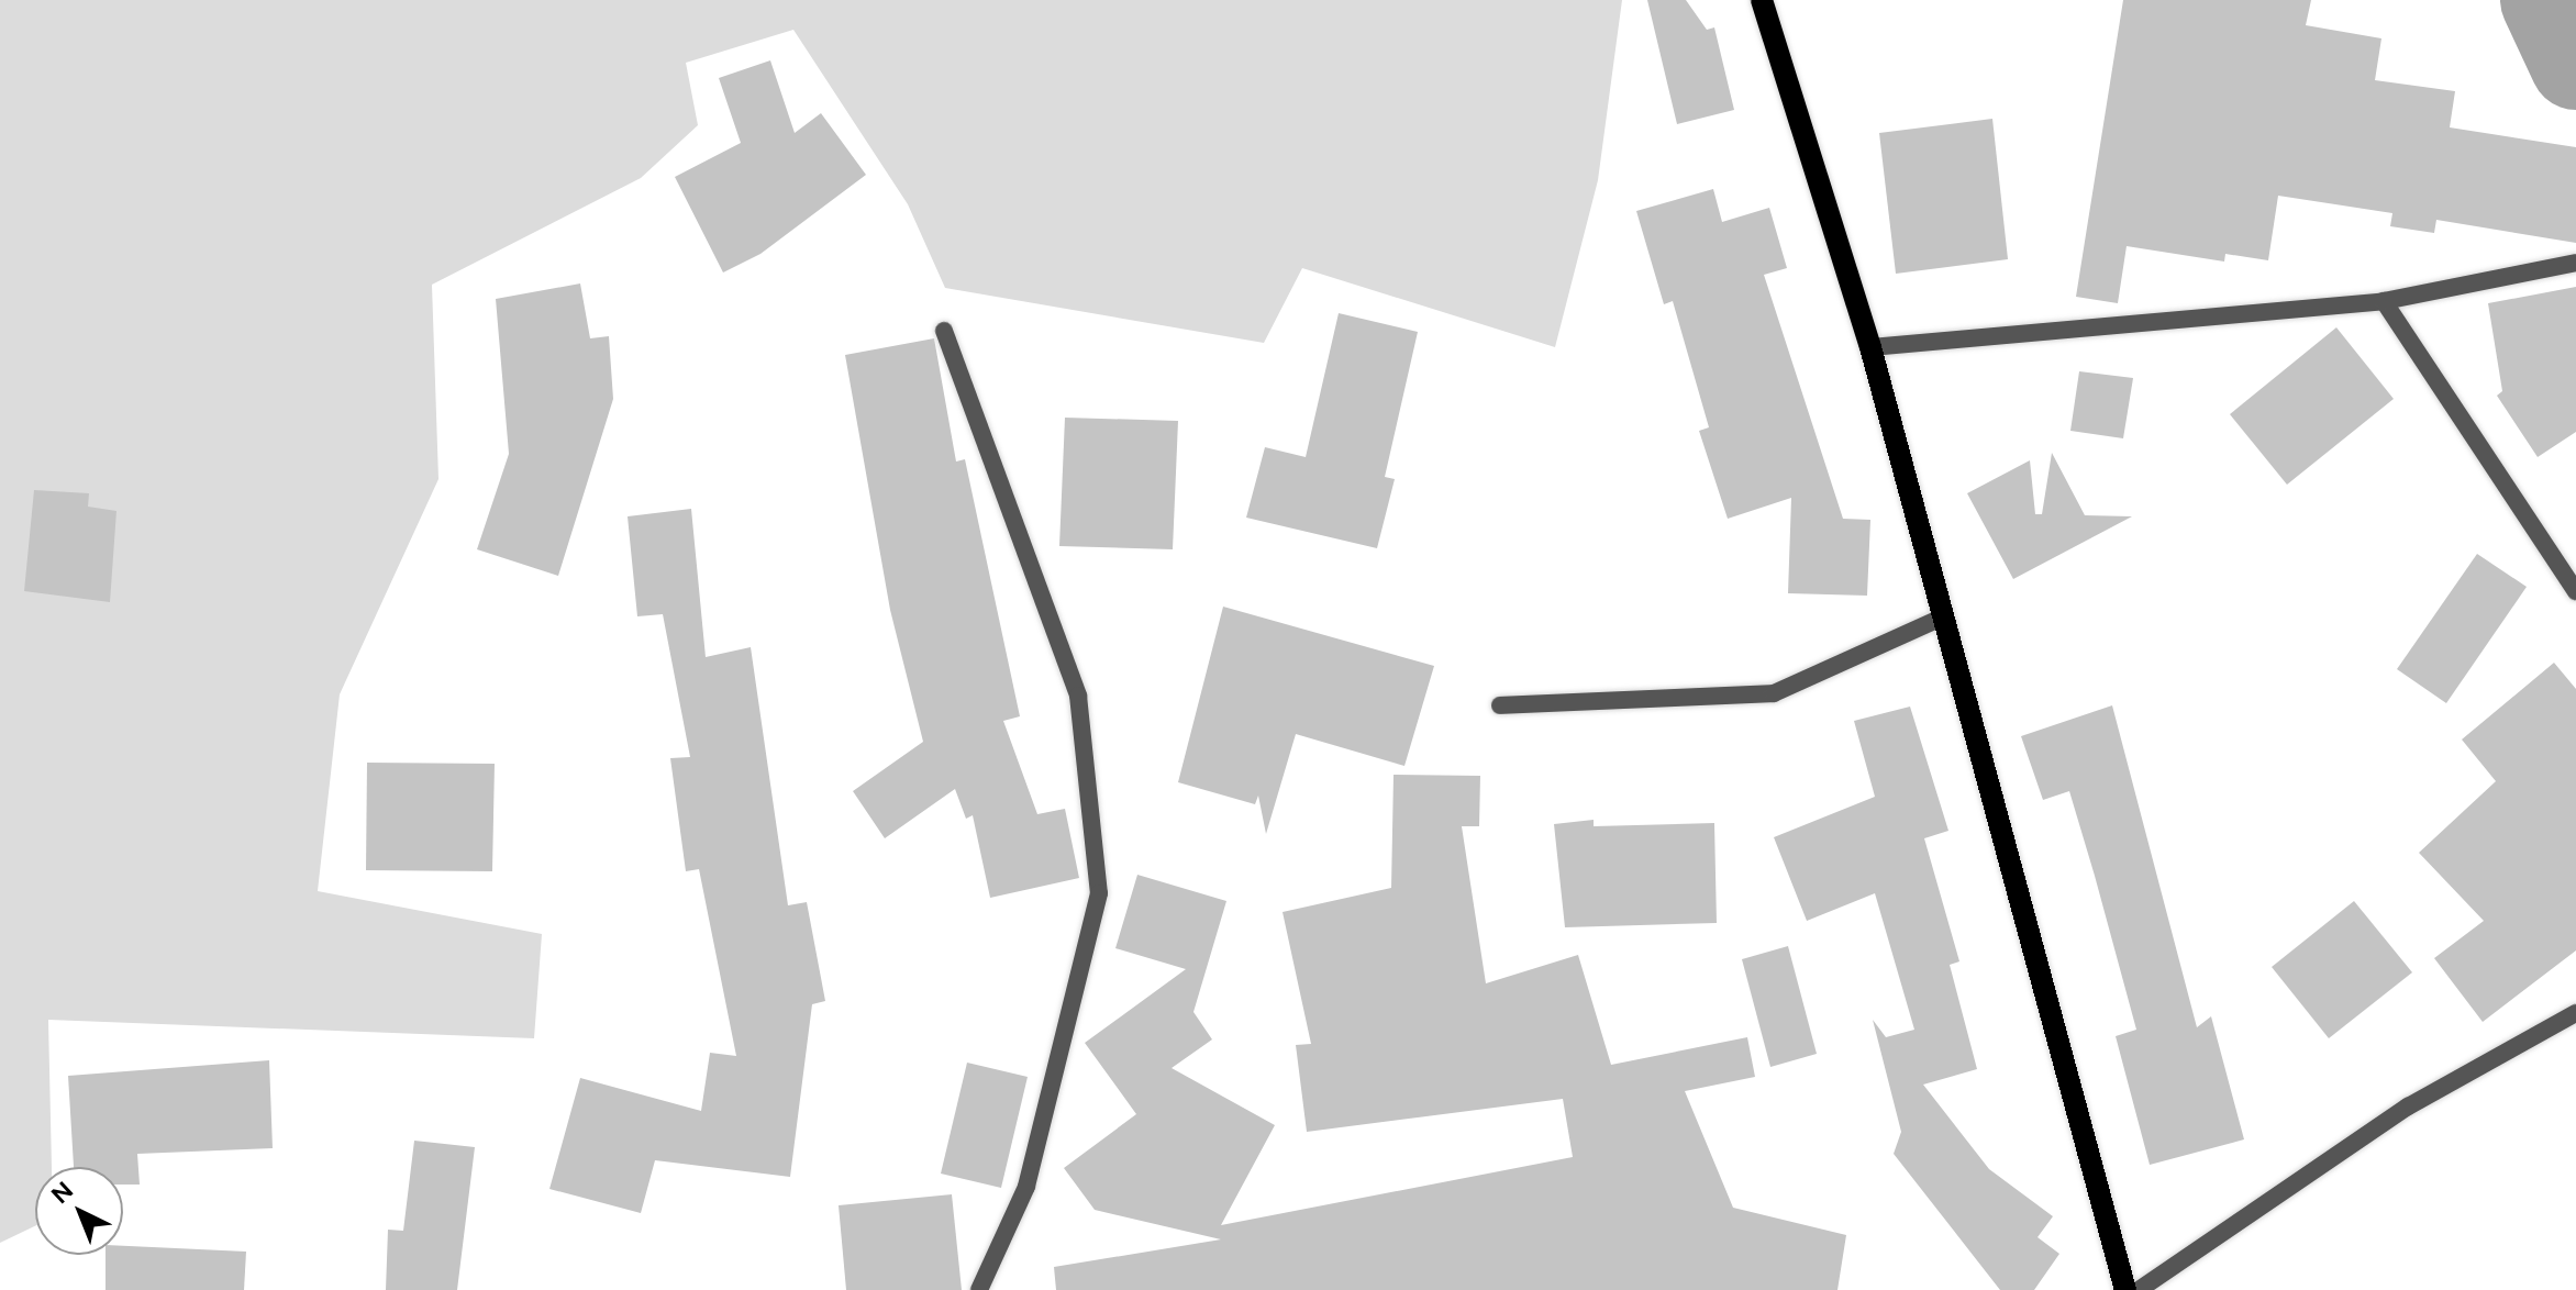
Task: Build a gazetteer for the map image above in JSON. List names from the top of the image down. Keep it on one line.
{"north":"top left"}
